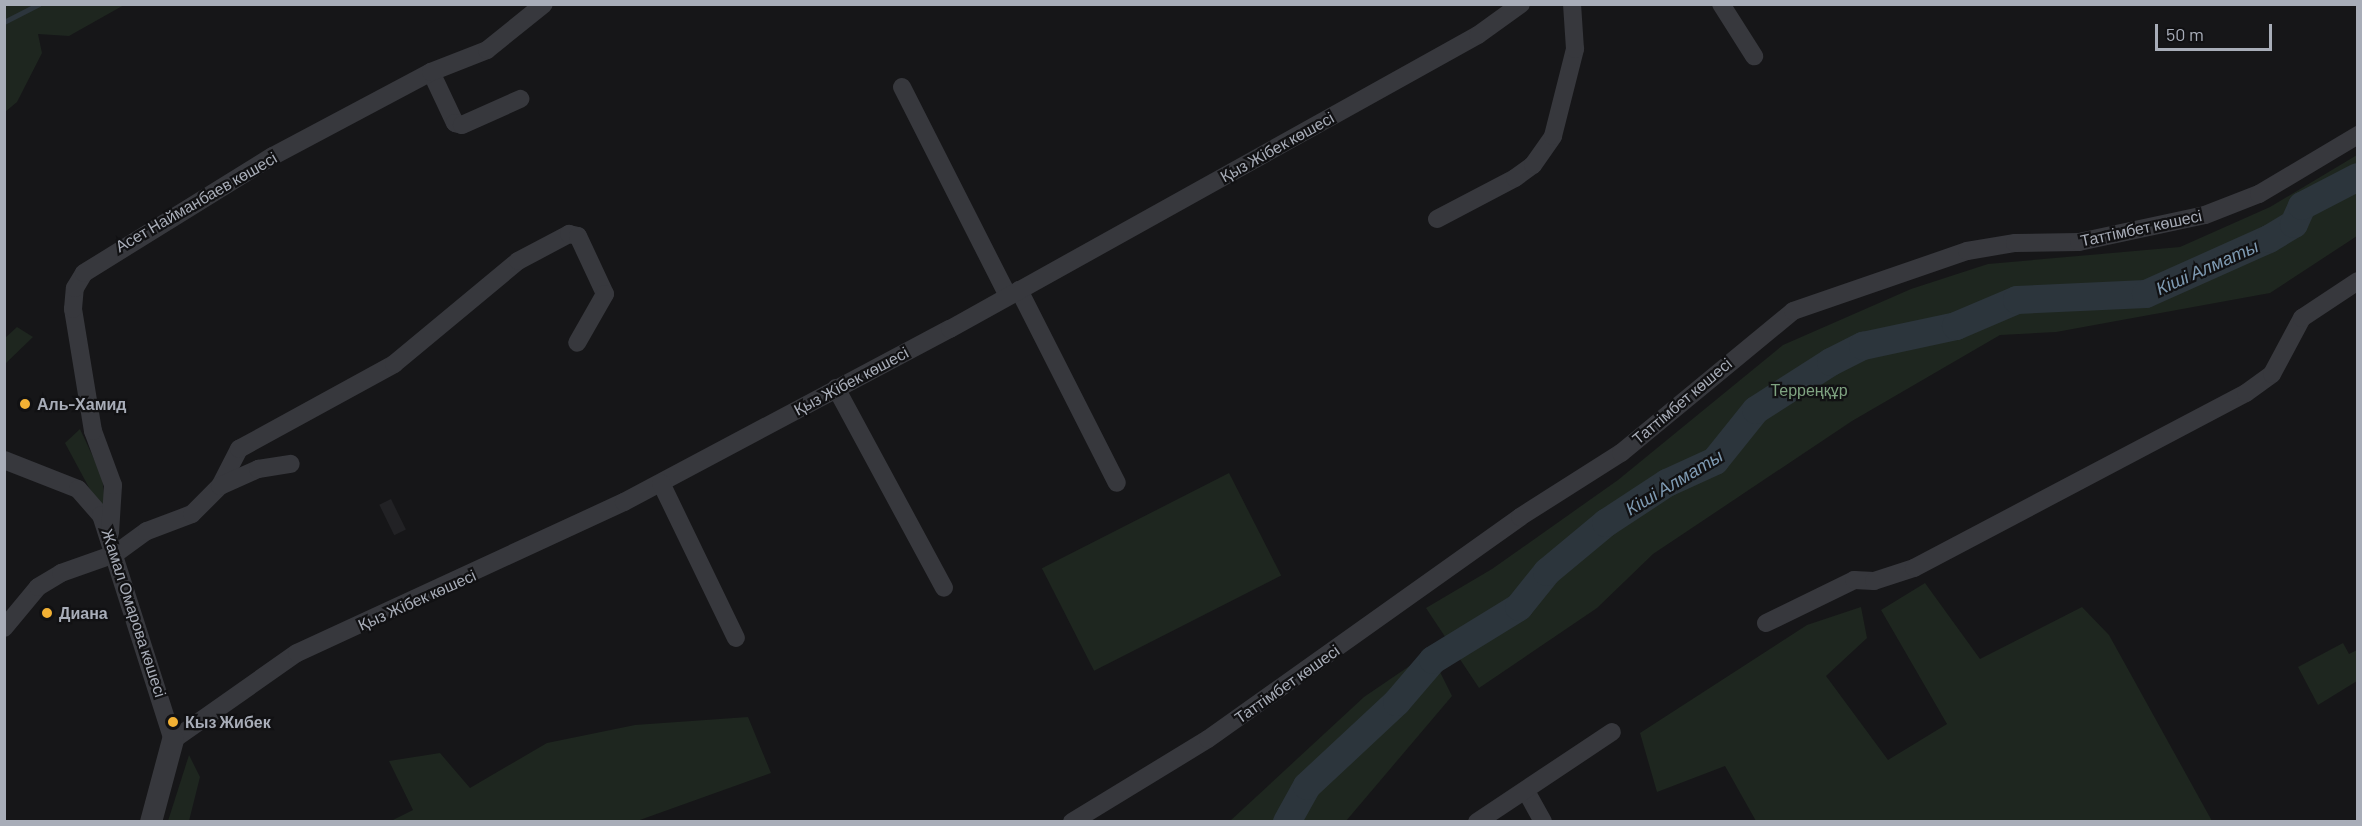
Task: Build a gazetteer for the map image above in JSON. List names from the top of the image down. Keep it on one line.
{"streets":{"street":["Қыз Жібек көшесі","Асет Найманбаев көшесі","Таттімбет көшесі","Жамал Омарова көшесі"]},"crossings":[["Қыз Жібек көшесі","Жамал Омарова көшесі"],["Асет Найманбаев көшесі","Жамал Омарова көшесі"]],"water":["Кіші Алматы"],"parks":["Терреңқұр"],"places":["Аль-Хамид","Диана","Кыз Жибек"],"scale_bar":"50 m"}
